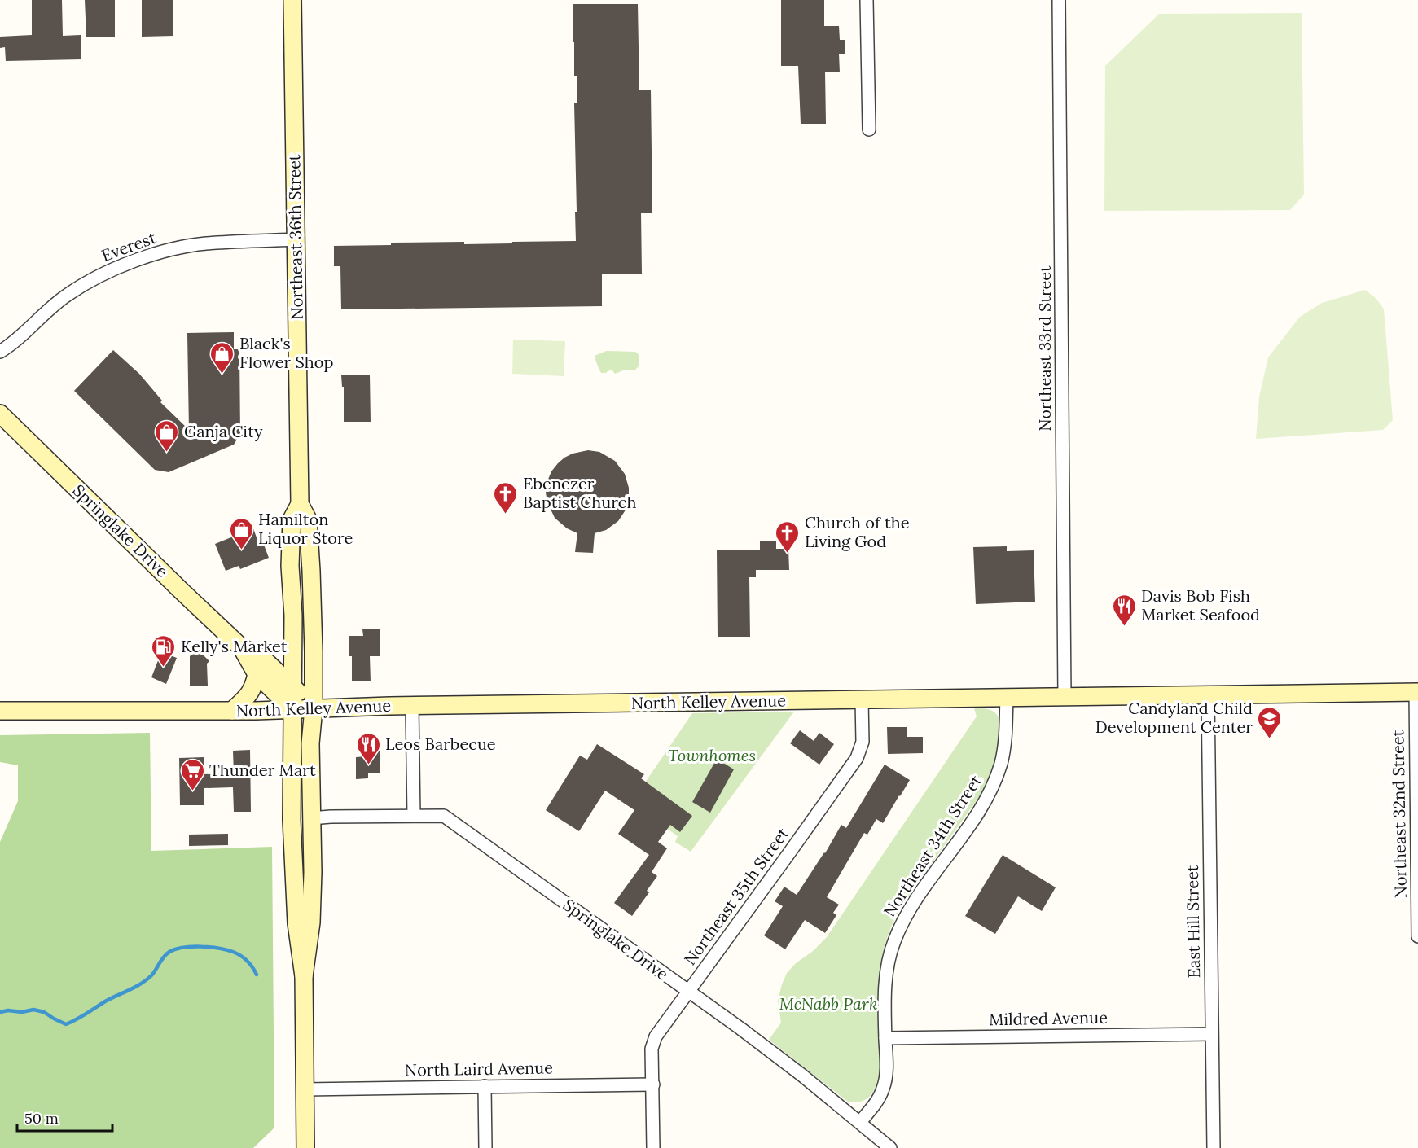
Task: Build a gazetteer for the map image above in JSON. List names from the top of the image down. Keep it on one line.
{"streets":{"main road":["Northeast 36th Street","Springlake Drive","North Kelley Avenue"],"street":["Everest","Northeast 33rd Street","Northeast 32nd Street","Northeast 34th Street","Northeast 35th Street","East Hill Street","Mildred Avenue","North Laird Avenue"]},"crossings":[["Northeast 36th Street","Everest"],["Northeast 36th Street","Springlake Drive"],["Northeast 36th Street","North Kelley Avenue"],["Northeast 36th Street","North Laird Avenue"],["Northeast 33rd Street","North Kelley Avenue"],["Springlake Drive","North Kelley Avenue"],["Springlake Drive","Northeast 34th Street"],["Springlake Drive","Northeast 35th Street"],["North Kelley Avenue","Northeast 32nd Street"],["North Kelley Avenue","Northeast 34th Street"],["North Kelley Avenue","Northeast 35th Street"],["North Kelley Avenue","East Hill Street"],["Northeast 34th Street","Mildred Avenue"],["Northeast 35th Street","North Laird Avenue"],["East Hill Street","Mildred Avenue"]],"parks":["Townhomes","McNabb Park"],"places":{"shop":["Black's Flower Shop","Ganja City","Hamilton Liquor Store"],"church":["Ebenezer Baptist Church","Church of the Living God"],"restaurant":["Davis Bob Fish Market Seafood","Leos Barbecue"],"fuel station":["Kelly's Market"],"school or university":["Candyland Child Development Center"],"supermarket":["Thunder Mart"]},"scale_bar":"50 m"}
